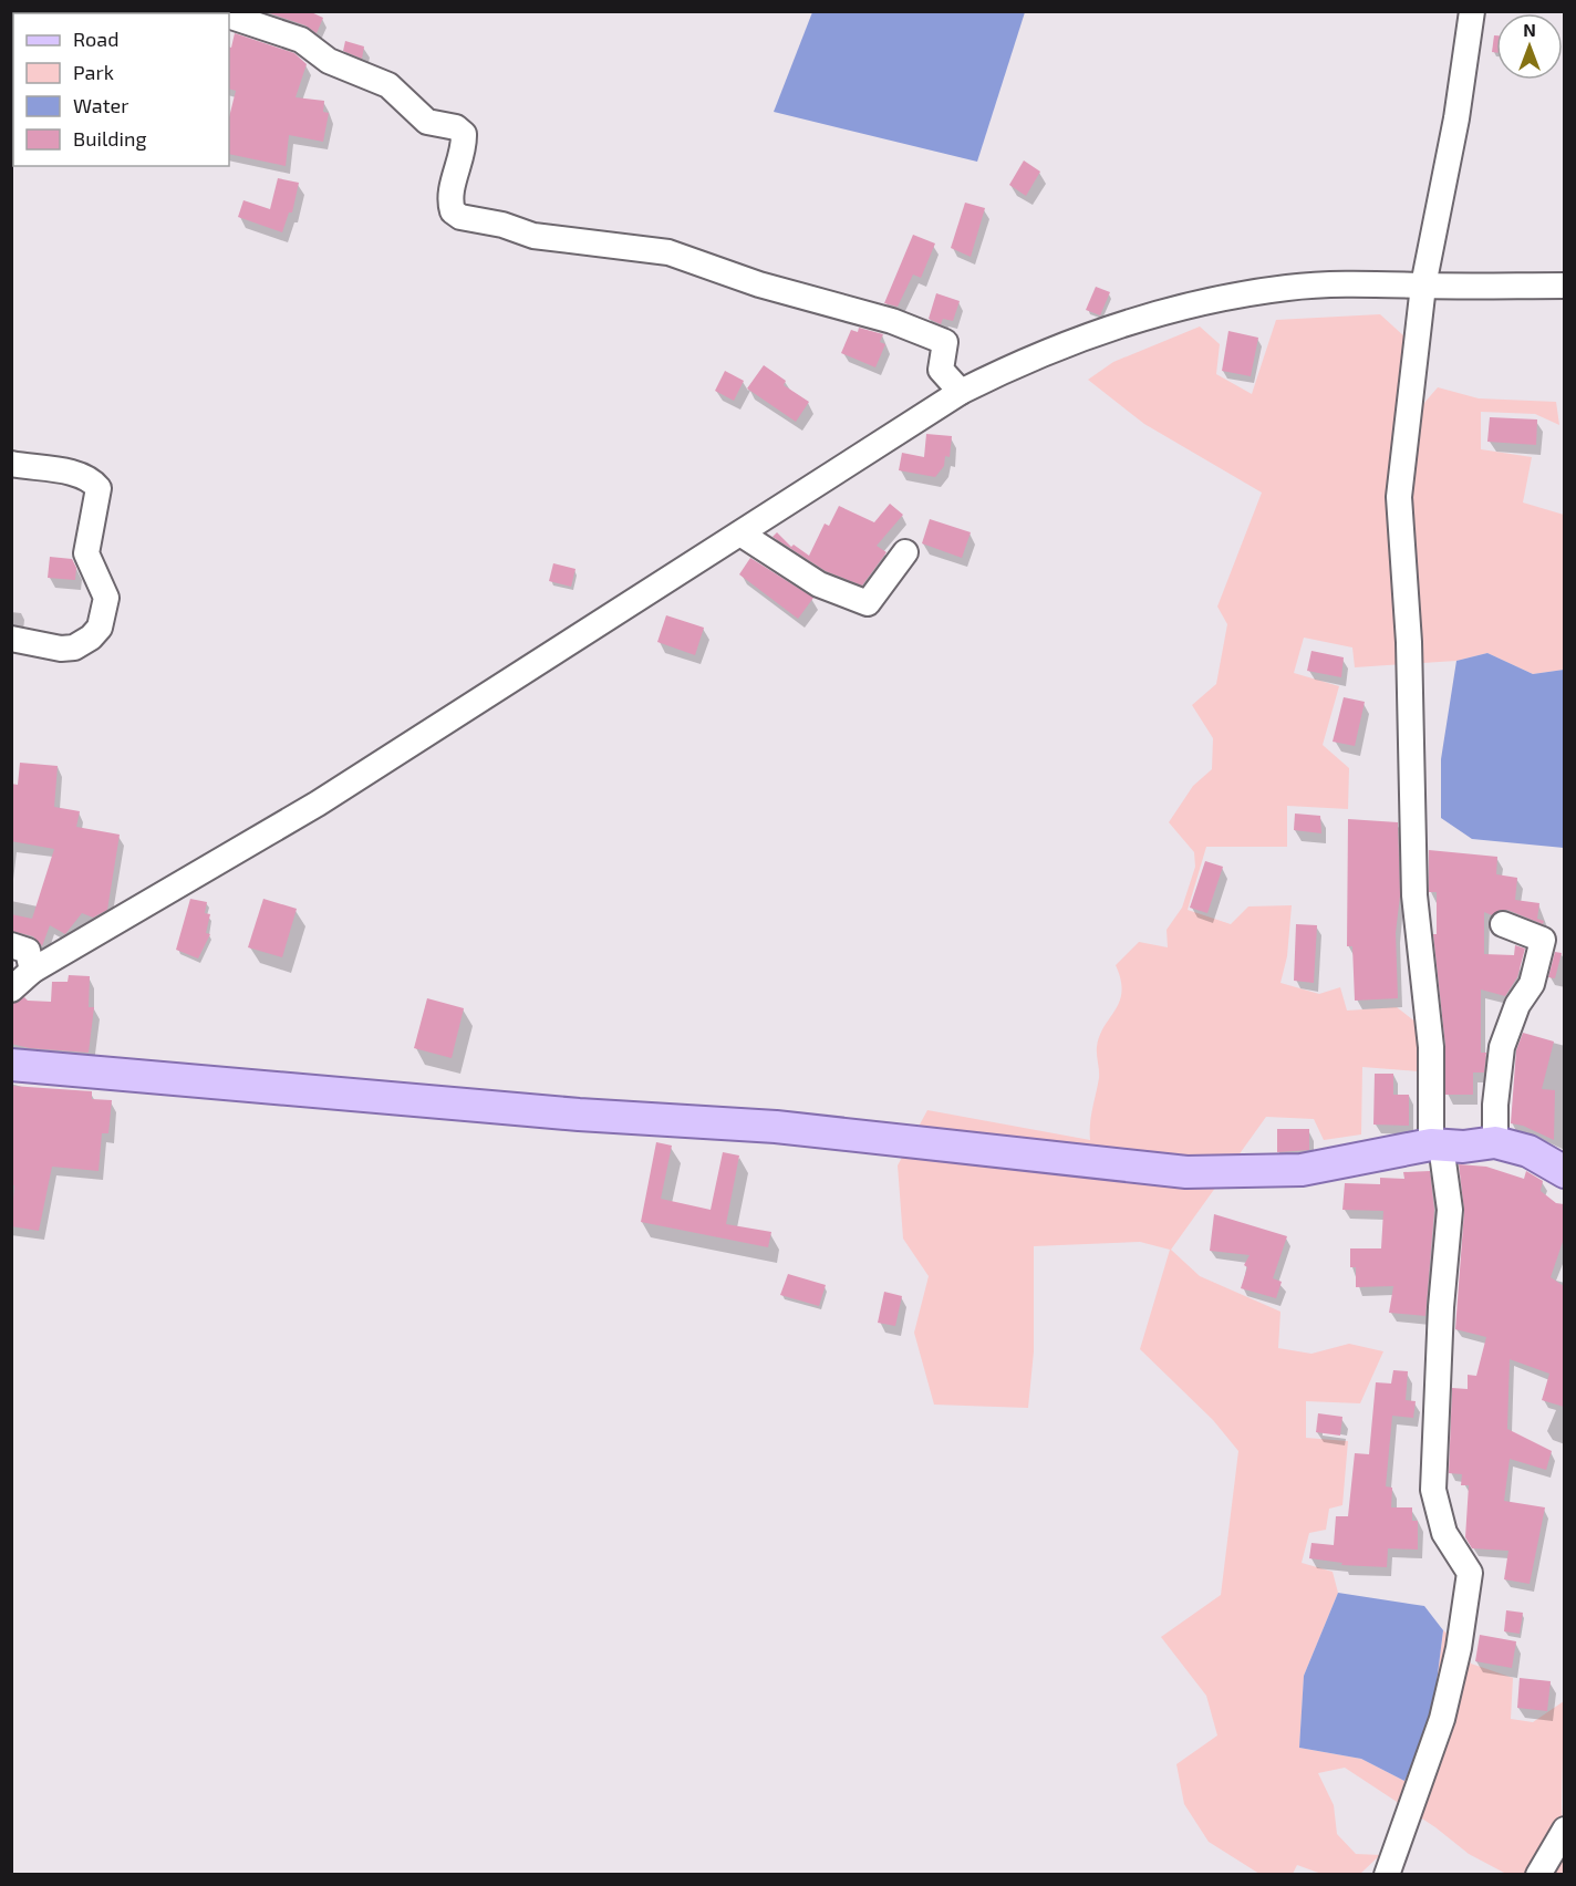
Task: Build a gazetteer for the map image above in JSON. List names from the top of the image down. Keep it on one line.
{"legend":["Road","Park","Water","Building"],"north":"top"}
